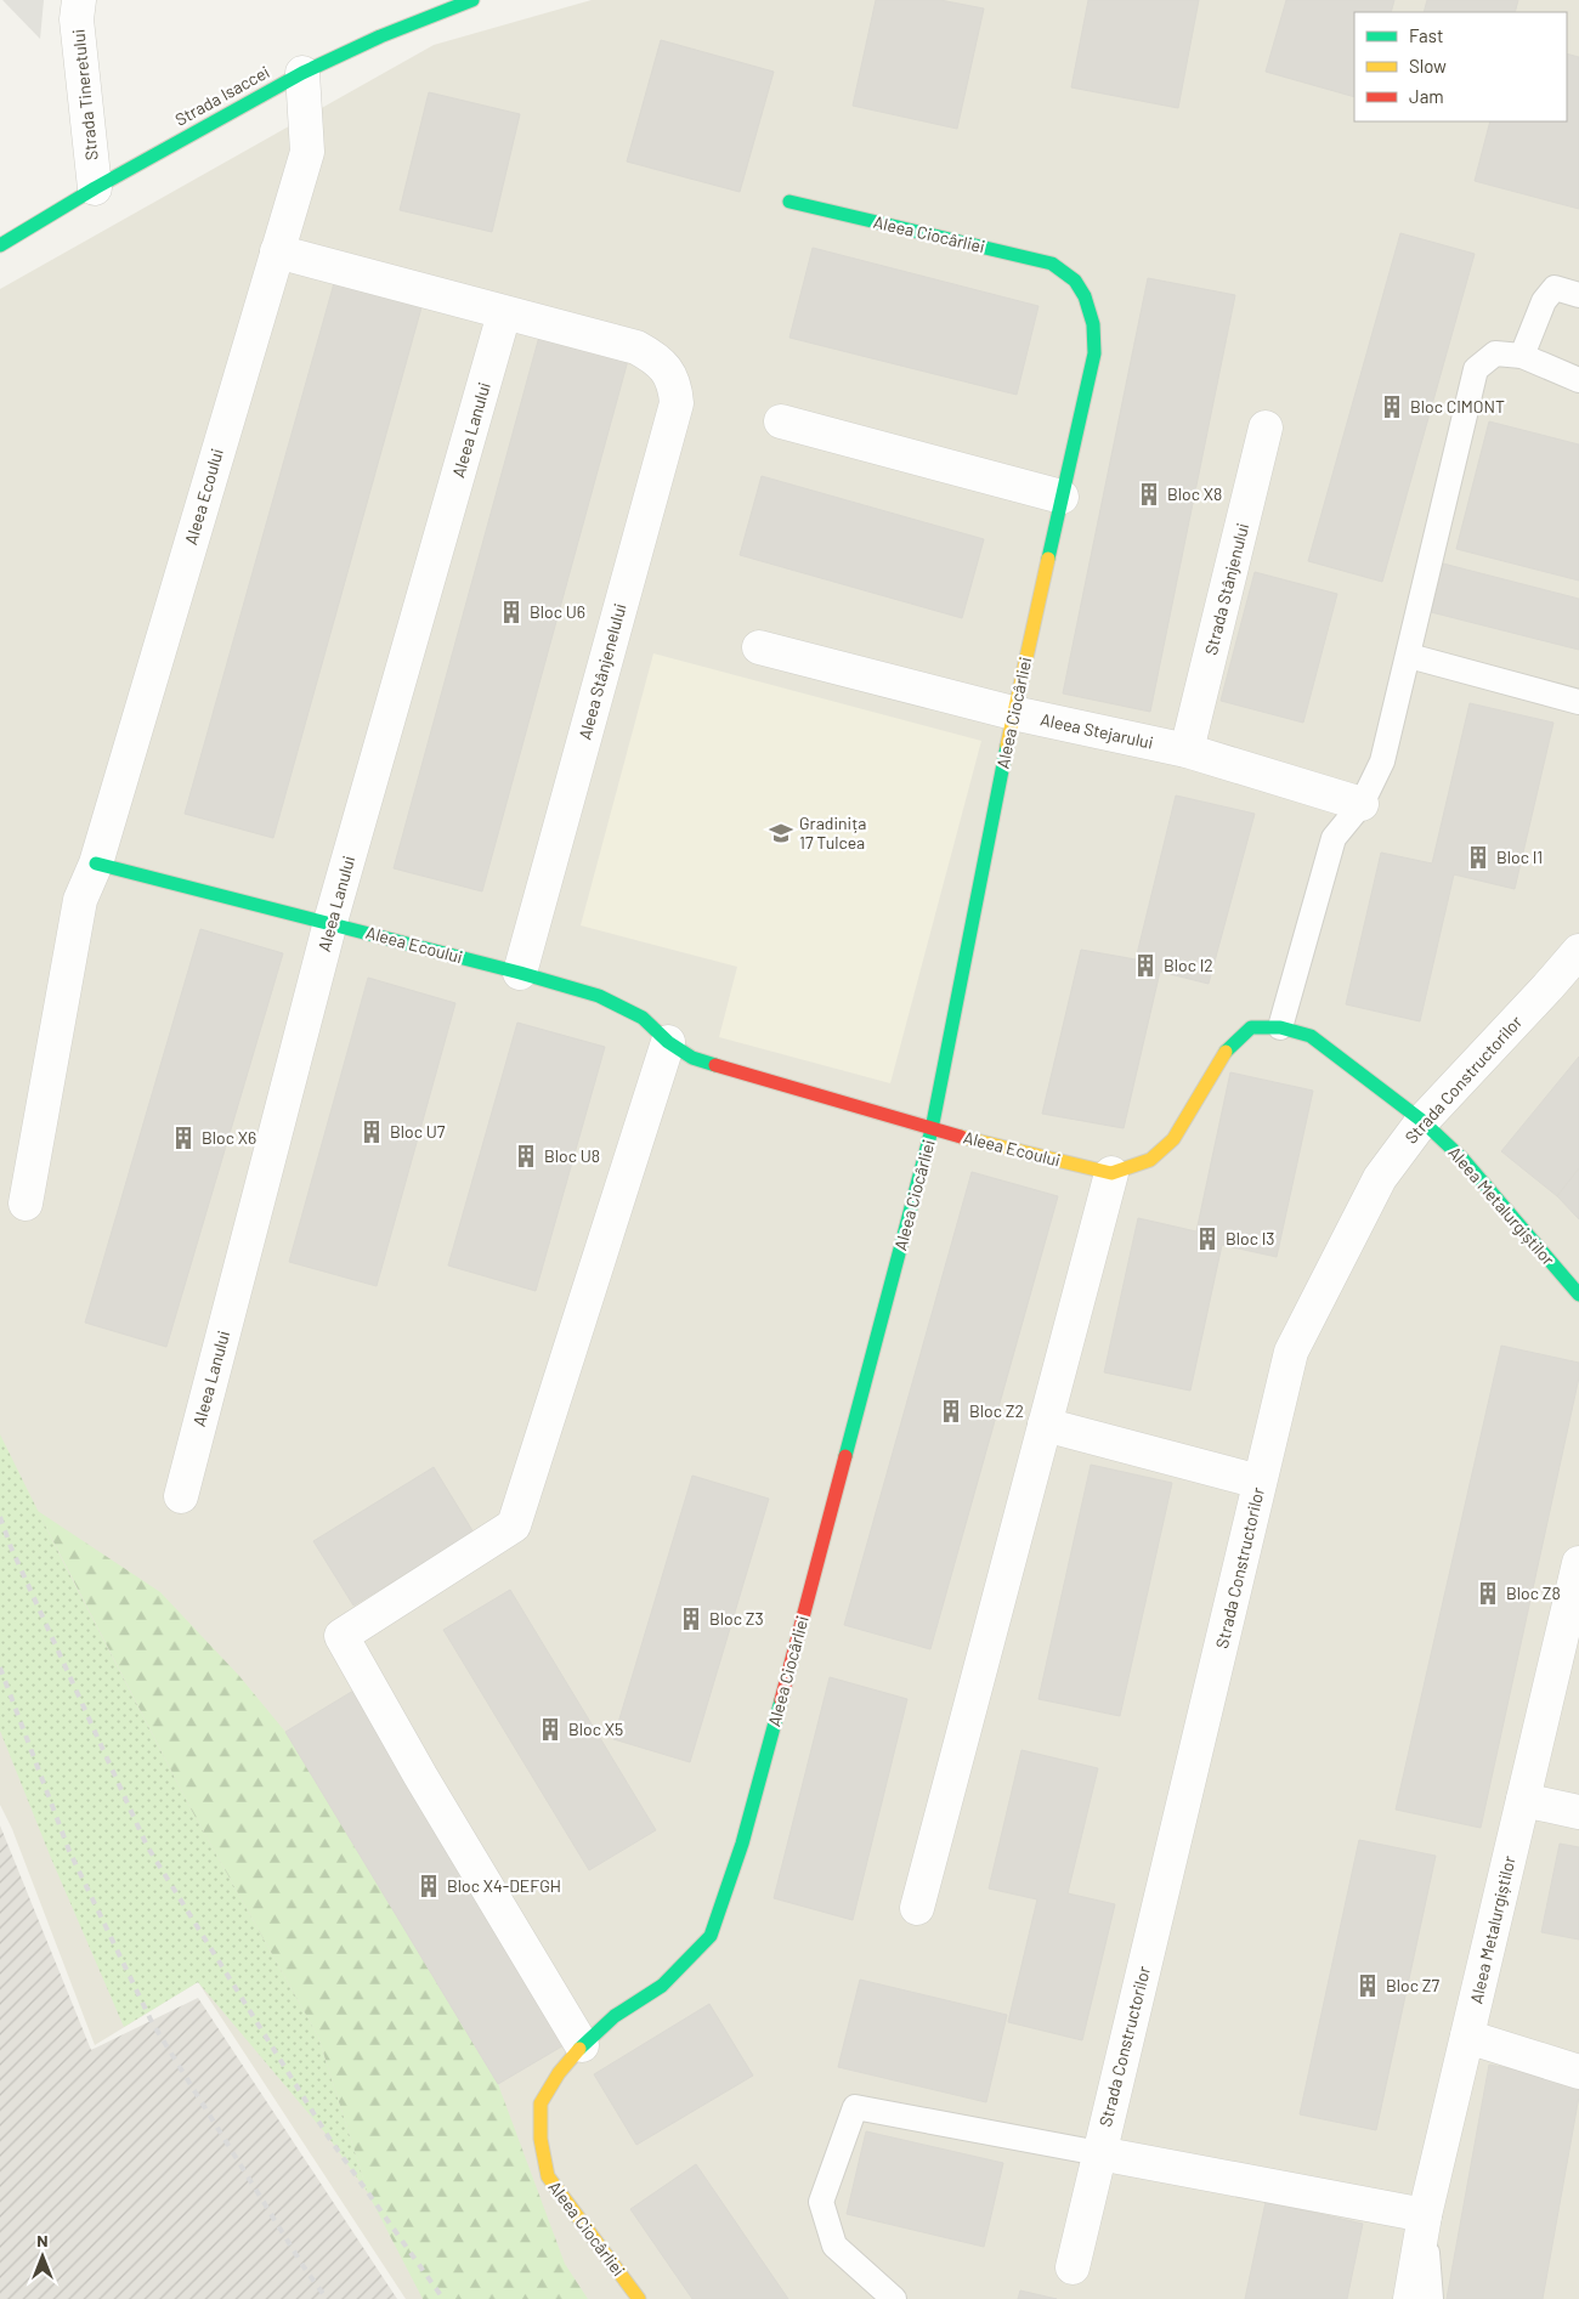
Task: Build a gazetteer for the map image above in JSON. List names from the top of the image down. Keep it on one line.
{"streets":{"street":["Strada Tineretului","Strada Isaccei","Aleea Ciocârliei","Aleea Lanului","Aleea Ecoului","Strada Stânjenului","Aleea Stânjenelului","Aleea Stejarului","Strada Constructorilor","Aleea Metalurgiștilor"]},"crossings":[["Strada Tineretului","Strada Isaccei"],["Strada Isaccei","Aleea Ecoului"],["Aleea Ciocârliei","Aleea Ecoului"],["Aleea Ciocârliei","Aleea Stejarului"],["Aleea Lanului","Aleea Ecoului"],["Aleea Lanului","Aleea Stânjenelului"],["Aleea Ecoului","Aleea Stânjenelului"],["Strada Stânjenului","Aleea Stejarului"],["Strada Constructorilor","Aleea Metalurgiștilor"]],"places":{"building":["Bloc CIMONT","Bloc X8","Bloc U6","Bloc I1","Bloc I2","Bloc U7","Bloc X6","Bloc U8","Bloc I3","Bloc Z2","Bloc Z8","Bloc Z3","Bloc X5","Bloc X4-DEFGH","Bloc Z7"],"school or university":["Gradinița 17 Tulcea"]},"legend":["Fast","Slow","Jam"],"north":"top"}
